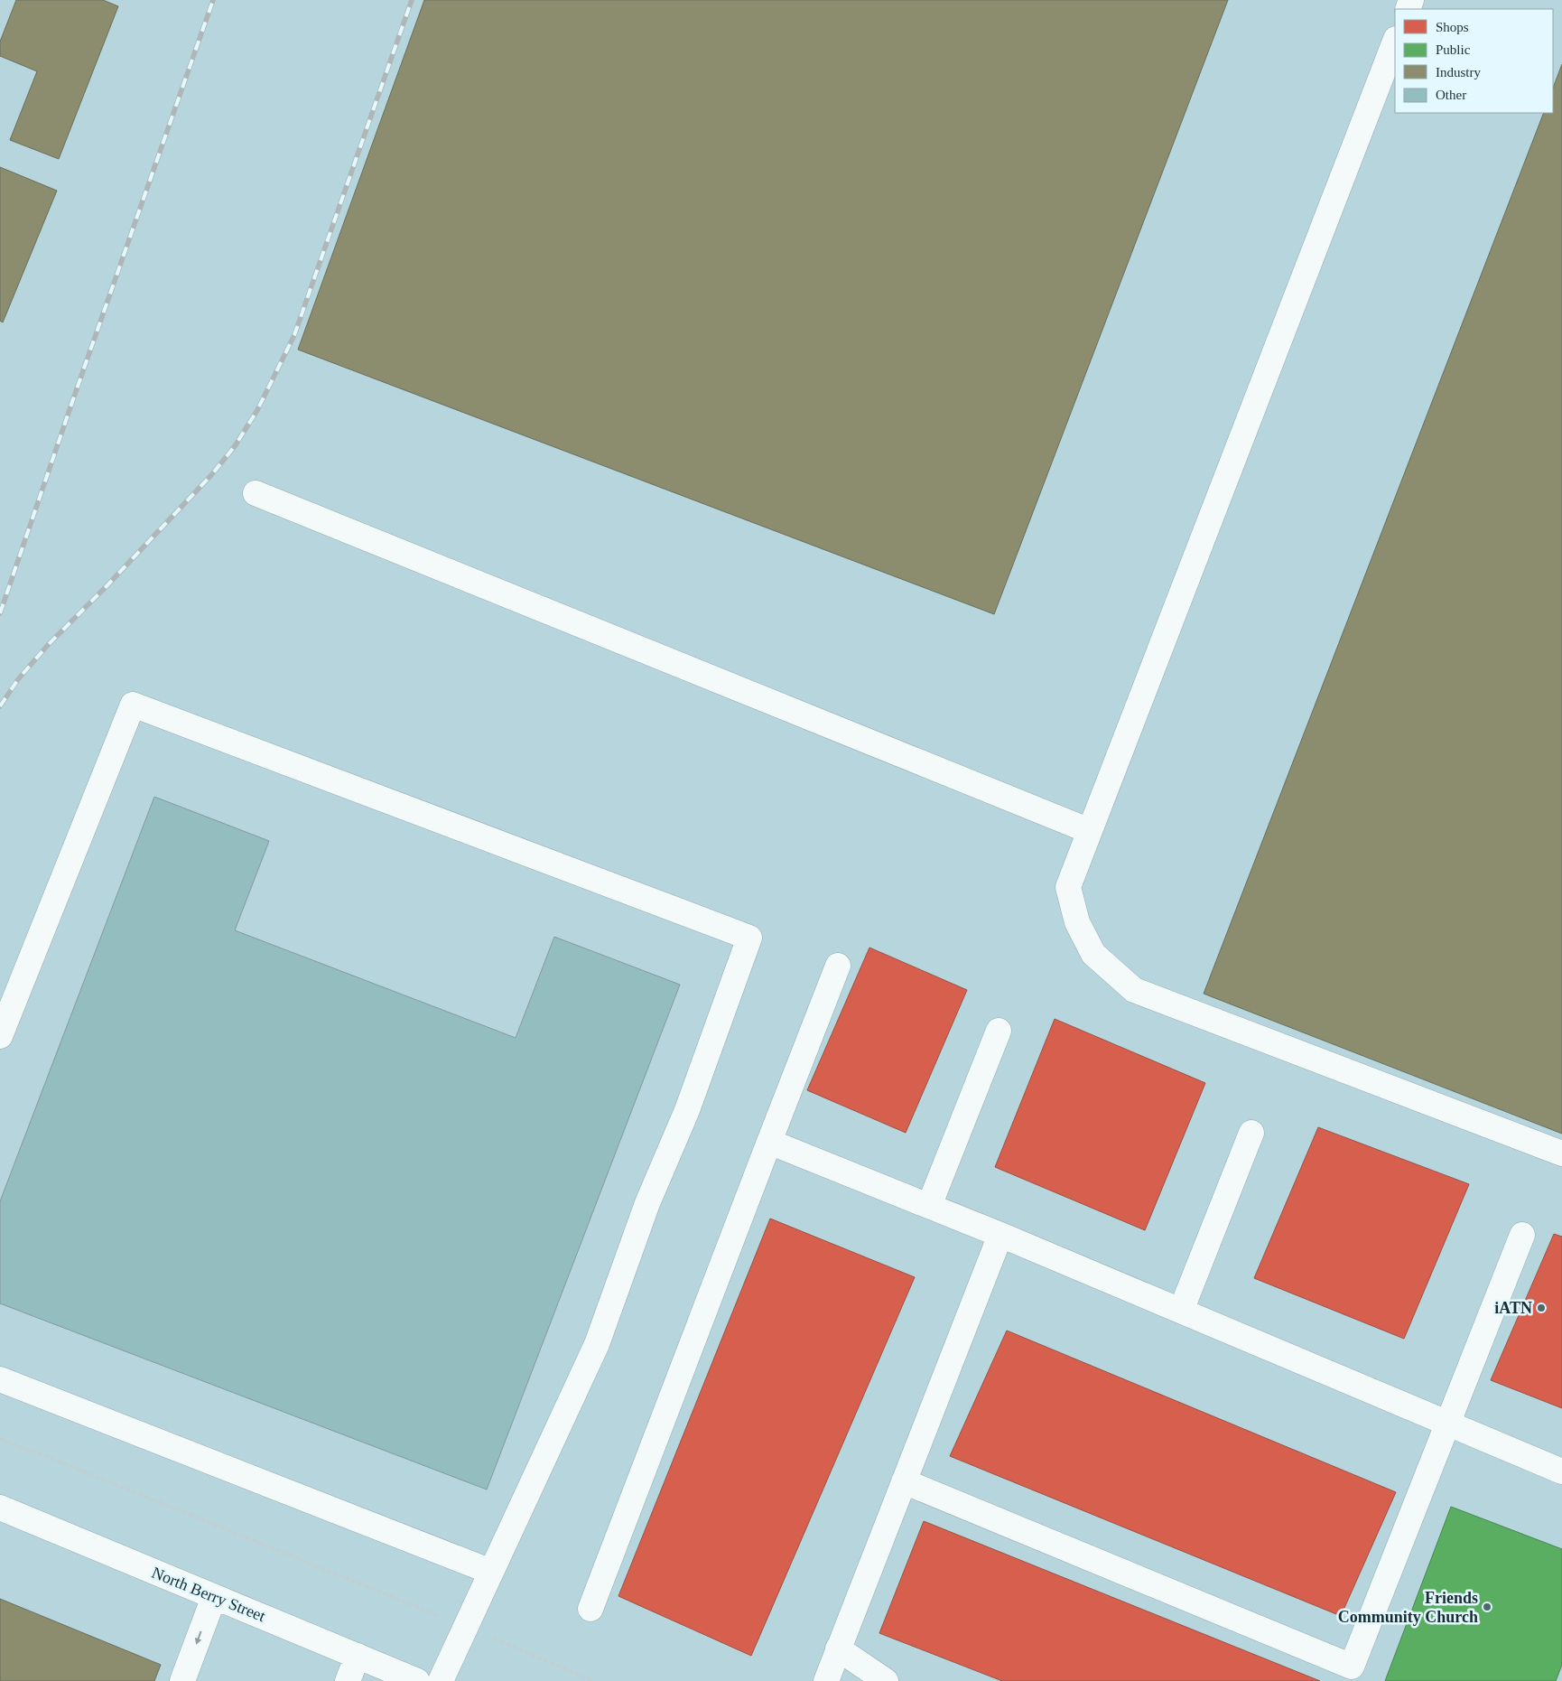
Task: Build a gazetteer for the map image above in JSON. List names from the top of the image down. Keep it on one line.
{"streets":{"street":["North Berry Street"]},"places":["iATN","Friends Community Church"],"legend":["Shops","Public","Industry","Other"]}
